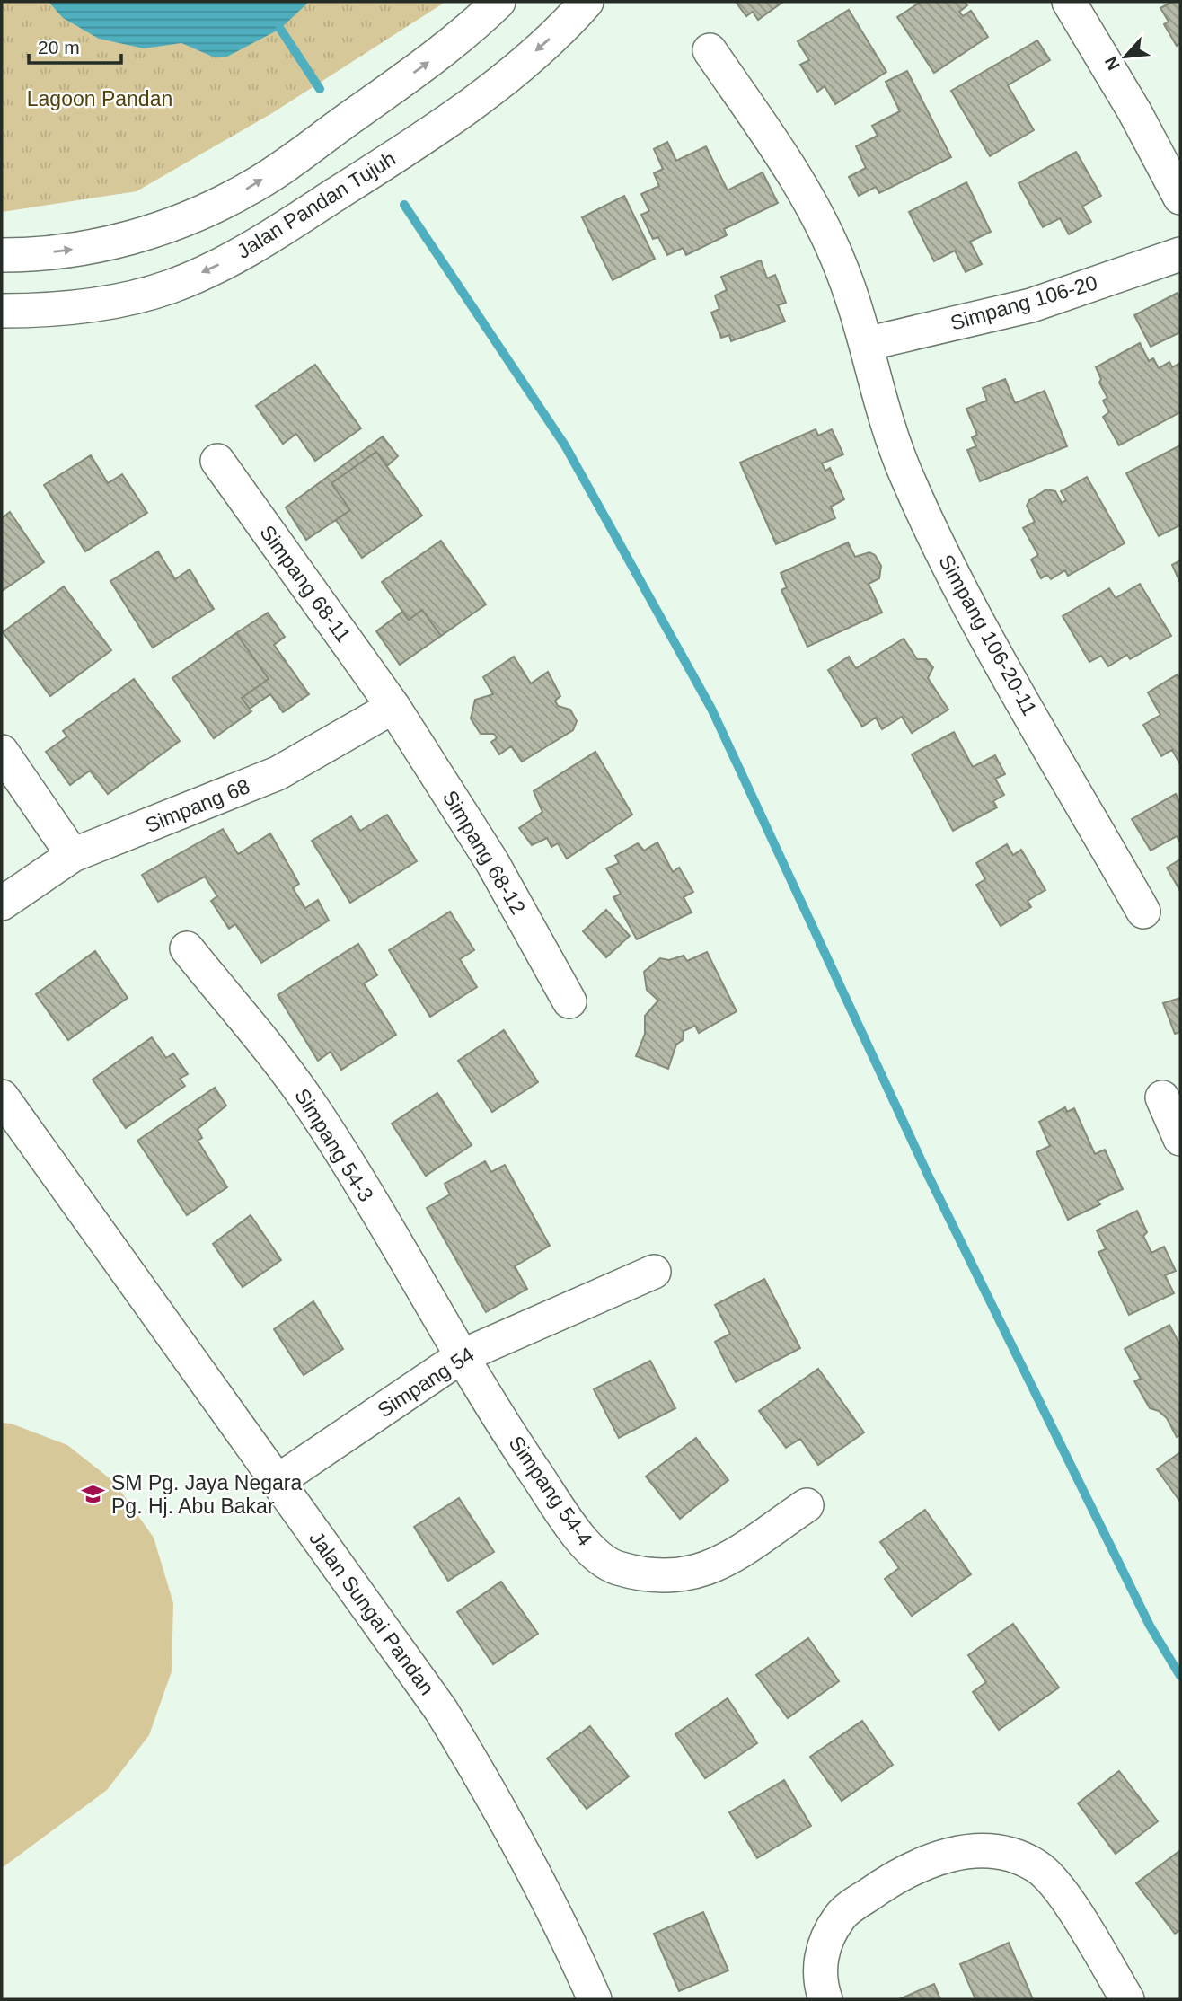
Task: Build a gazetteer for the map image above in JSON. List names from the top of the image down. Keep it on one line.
{"streets":{"street":["Jalan Pandan Tujuh","Simpang 106-20","Simpang 68-11","Simpang 106-20-11","Simpang 68","Simpang 68-12","Simpang 54-3","Simpang 54","Simpang 54-4","Jalan Sungai Pandan"]},"crossings":[["Simpang 106-20","Simpang 106-20-11"],["Simpang 68-11","Simpang 68"],["Simpang 68-11","Simpang 68-12"],["Simpang 68","Simpang 68-12"],["Simpang 54-3","Simpang 54"],["Simpang 54-3","Simpang 54-4"],["Simpang 54","Simpang 54-4"],["Simpang 54","Jalan Sungai Pandan"]],"parks":["Lagoon Pandan"],"places":{"school or university":["SM Pg. Jaya Negara Pg. Hj. Abu Bakar"]},"scale_bar":"20 m","north":"bottom left"}
